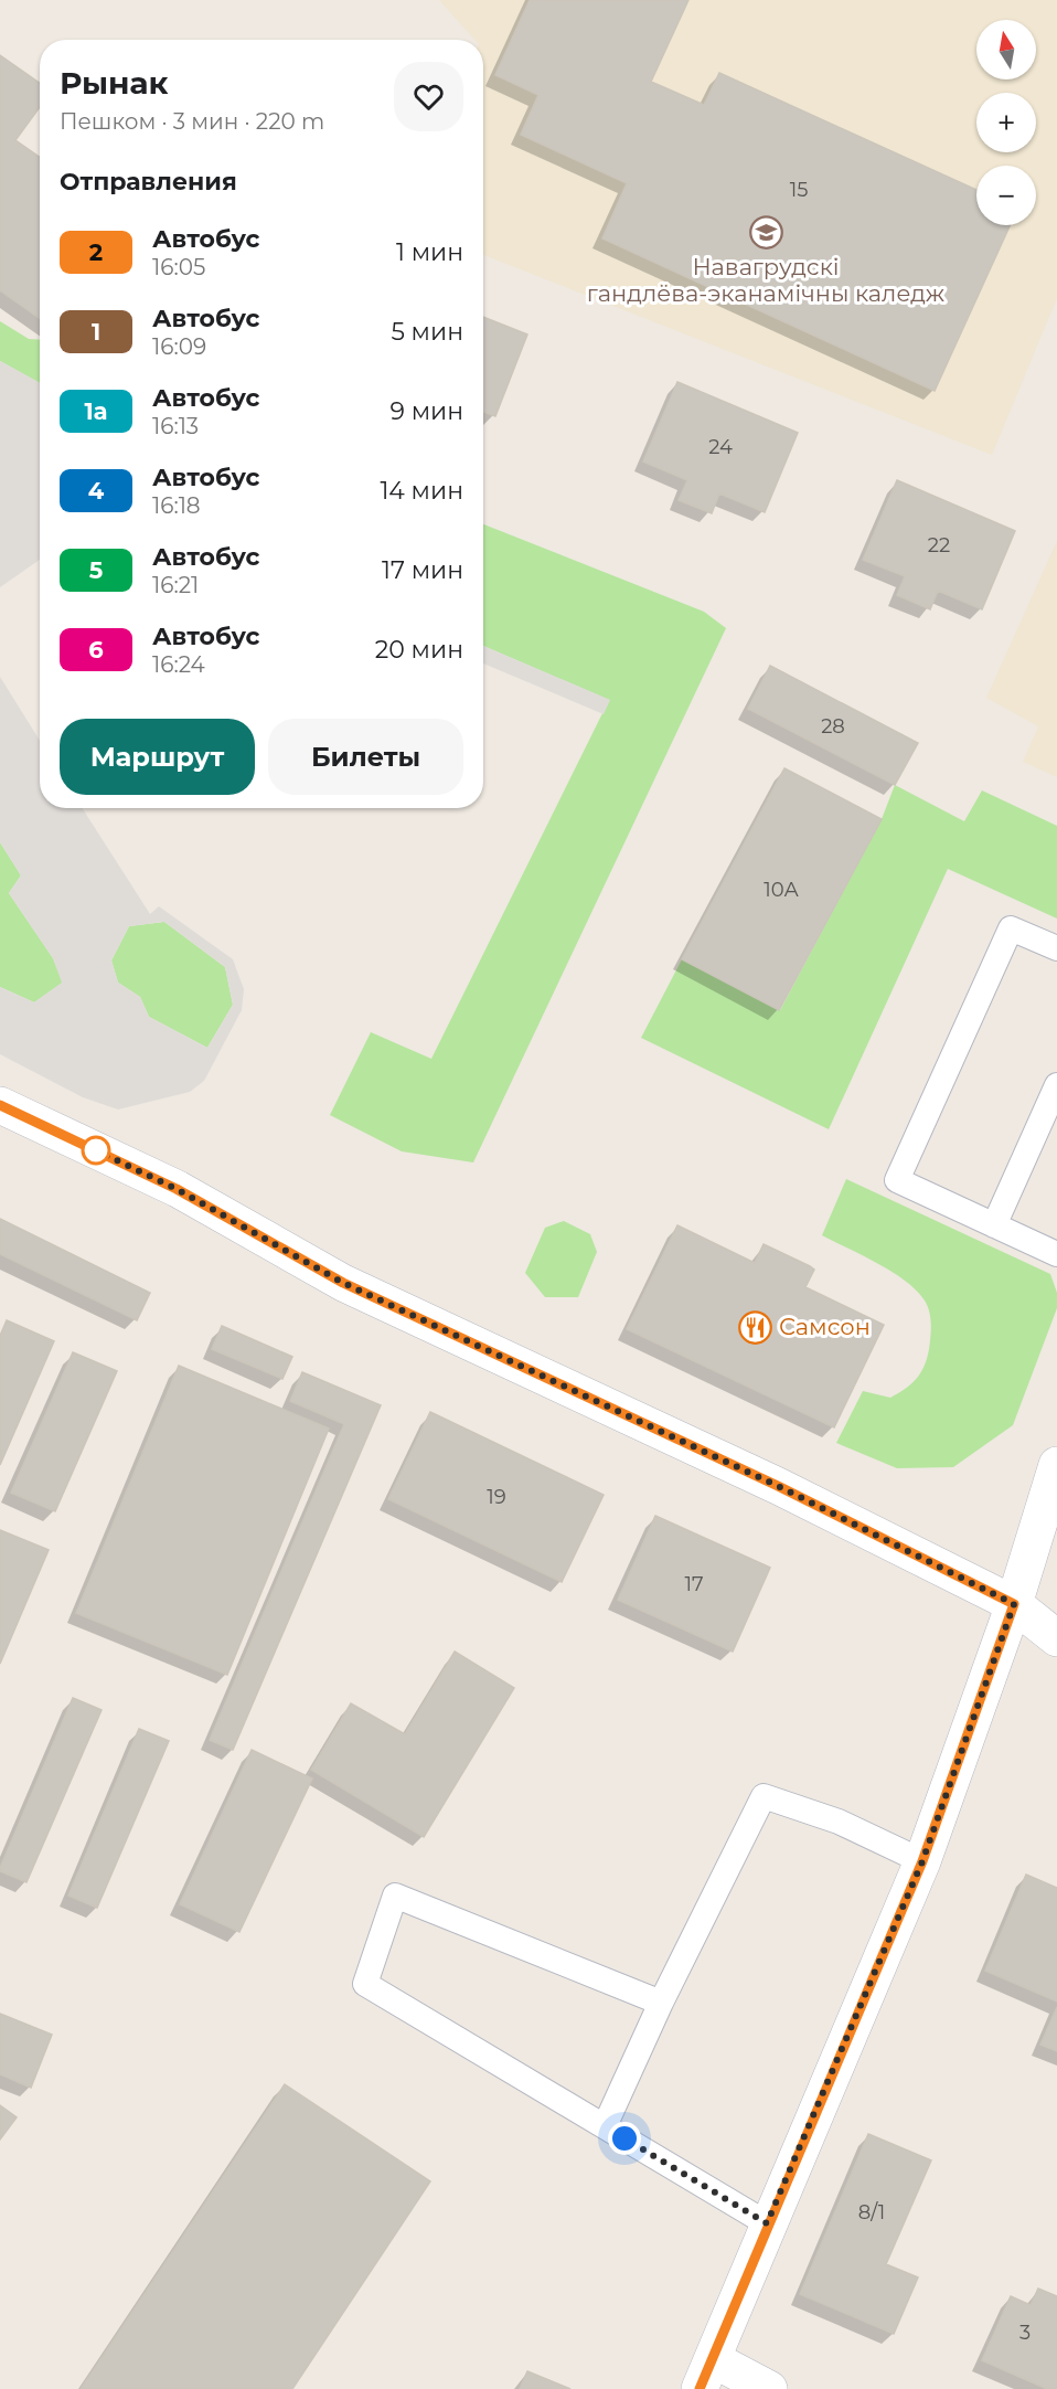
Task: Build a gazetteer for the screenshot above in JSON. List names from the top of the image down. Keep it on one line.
{"places":{"school or university":["Навагрудскі гандлёва-эканамічны каледж"],"restaurant":["Самсон"]},"lines":["bus line 2"],"house_numbers":["15","24","22","28","10А","19","17","8/1","3"],"north":"top","page":{"map_buttons":["+","−"],"heading":[["Рынак","Пешком · 3 мин · 220 m"],"Отправления"],"list":[{"mark":"2","name":"Автобус","note":"16:05","value":"1 мин"},{"mark":"1","name":"Автобус","note":"16:09","value":"5 мин"},{"mark":"1а","name":"Автобус","note":"16:13","value":"9 мин"},{"mark":"4","name":"Автобус","note":"16:18","value":"14 мин"},{"mark":"5","name":"Автобус","note":"16:21","value":"17 мин"},{"mark":"6","name":"Автобус","note":"16:24","value":"20 мин"}],"buttons":["Маршрут","Билеты"]}}
